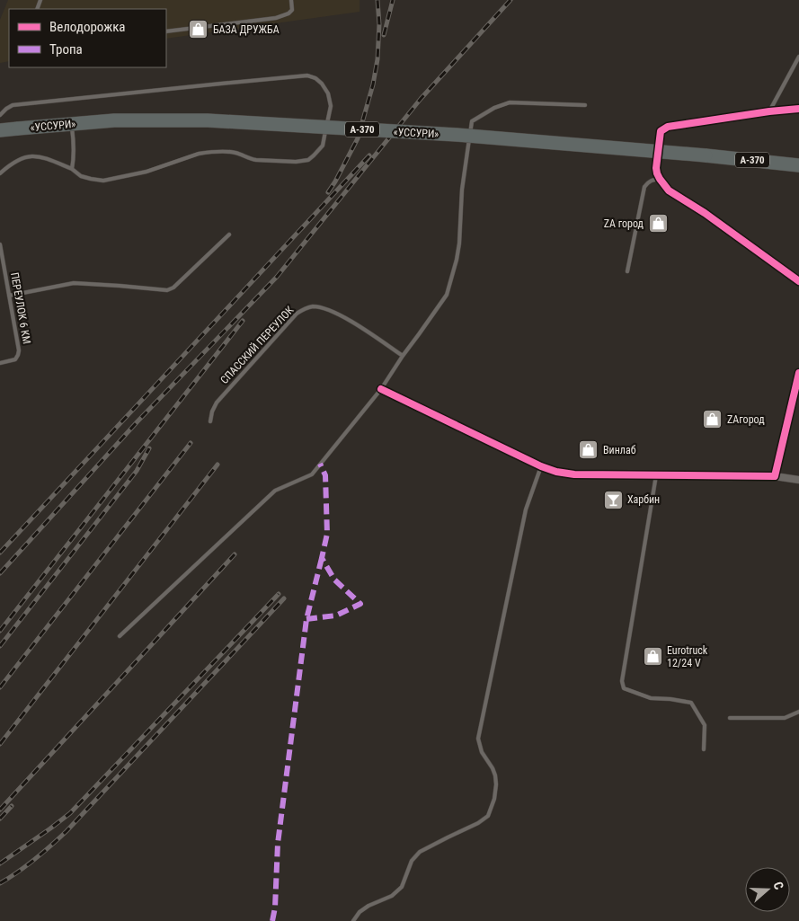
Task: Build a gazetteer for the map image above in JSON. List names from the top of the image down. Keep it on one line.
{"streets":{"highway":["«УССУРИ»","А-370"],"lane":["ПЕРЕУЛОК 6 КМ","СПАССКИЙ ПЕРЕУЛОК"]},"places":{"shop":["БАЗА ДРУЖБА","ZA город","ZAгород","Винлаб","Eurotruck 12/24 V"],"bar":["Харбин"]},"legend":["Велодорожка","Тропа"],"north":"right"}
